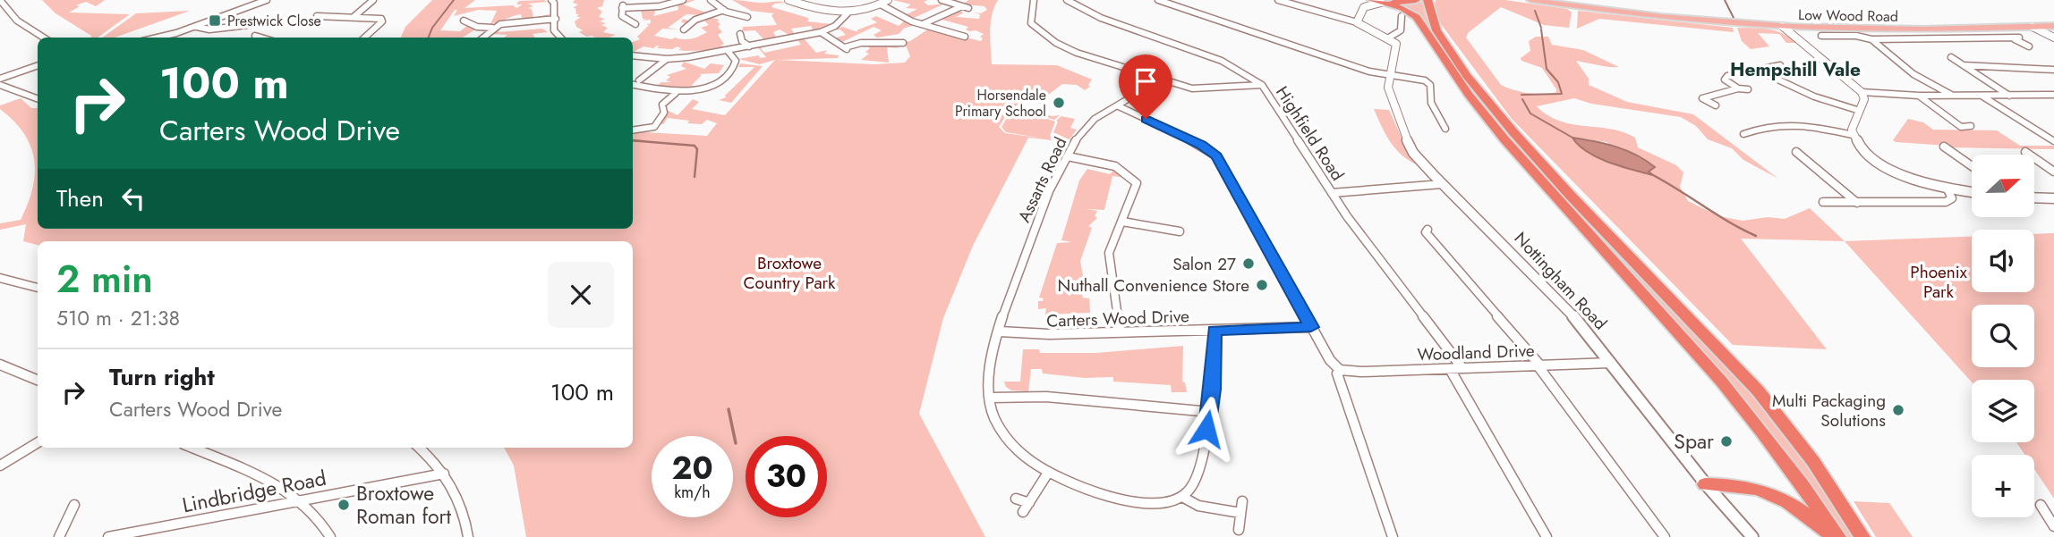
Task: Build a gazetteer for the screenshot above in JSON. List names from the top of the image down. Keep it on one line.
{"streets":{"main road":["Low Wood Road"],"street":["Highfield Road","Assarts Road","Nottingham Road","Carters Wood Drive","Woodland Drive","Lindbridge Road"]},"crossings":[["Highfield Road","Woodland Drive"],["Assarts Road","Carters Wood Drive"],["Nottingham Road","Woodland Drive"]],"districts":["Hempshill Vale"],"parks":["Broxtowe Country Park","Phoenix Park"],"places":{"transit":["Prestwick Close"],"other":["Horsendale Primary School","Salon 27","Nuthall Convenience Store","Multi Packaging Solutions","Spar","Broxtowe Roman fort"]},"north":"right","page":{"turn":["100 m","Carters Wood Drive"],"map_buttons":"+","then":"Then","heading":["2 min","510 m · 21:38"],"list":[{"name":"Turn right","note":"Carters Wood Drive","value":"100 m"}],"speed":"20 km/h","limit":"30"}}
